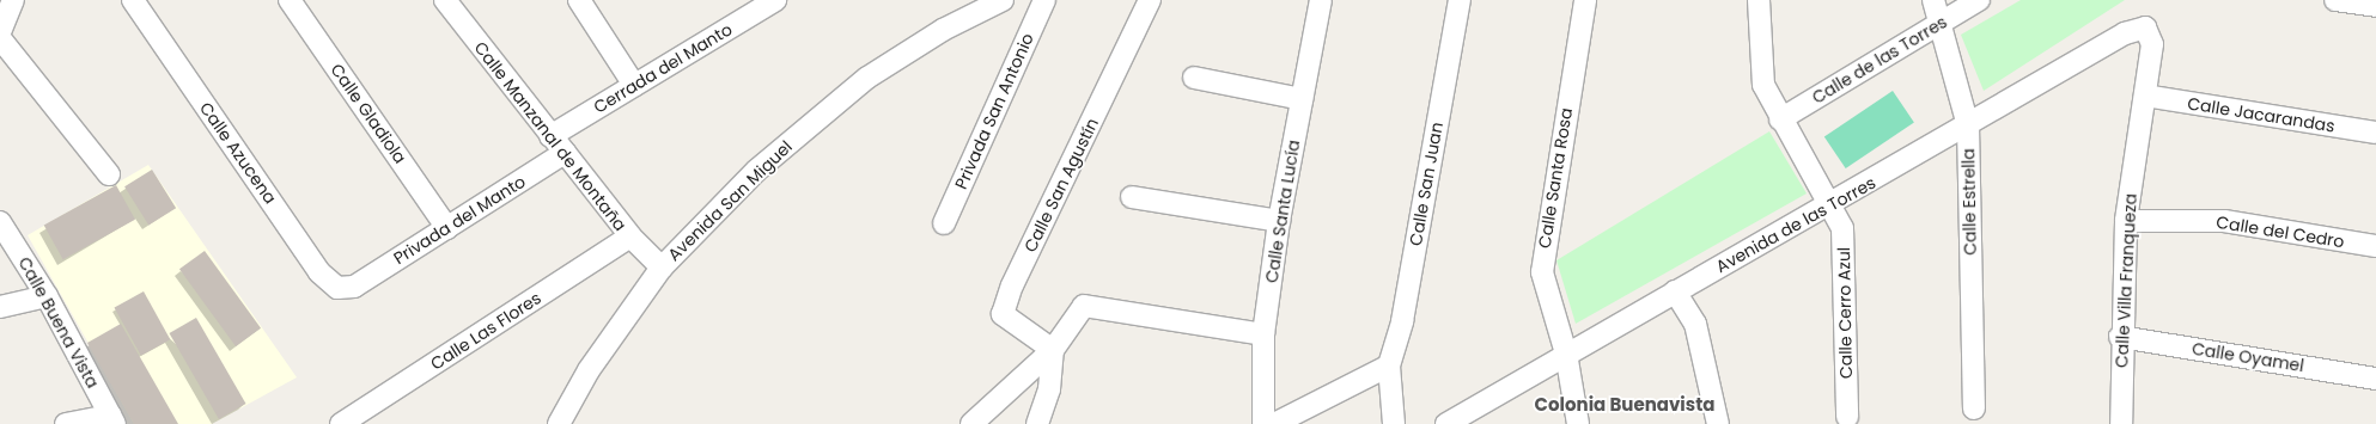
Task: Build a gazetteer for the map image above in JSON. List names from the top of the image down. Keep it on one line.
{"streets":{"street":["Calle de las Torres","Cerrada del Manto","Privada San Antonio","Calle Gladiola","Calle Jacarandas","Calle Manzanal de Montaña","Calle Azucena","Calle Santa Rosa","Calle San Juan","Calle San Agustín","Avenida San Miguel","Calle Estrella","Calle Santa Lucía","Privada del Manto","Avenida de las Torres","Calle del Cedro","Calle Villa Franqueza","Calle Cerro Azul","Calle Buena Vista","Calle Las Flores","Calle Oyamel"]},"crossings":[["Calle de las Torres","Calle Estrella"],["Calle de las Torres","Calle Cerro Azul"],["Cerrada del Manto","Calle Manzanal de Montaña"],["Calle Gladiola","Privada del Manto"],["Calle Jacarandas","Calle Villa Franqueza"],["Calle Manzanal de Montaña","Avenida San Miguel"],["Calle Manzanal de Montaña","Privada del Manto"],["Calle Manzanal de Montaña","Calle Las Flores"],["Calle Azucena","Privada del Manto"],["Calle Santa Rosa","Avenida de las Torres"],["Calle Estrella","Avenida de las Torres"],["Avenida de las Torres","Calle Villa Franqueza"],["Avenida de las Torres","Calle Cerro Azul"],["Calle del Cedro","Calle Villa Franqueza"],["Calle Villa Franqueza","Calle Oyamel"]],"districts":["Colonia Buenavista"]}
